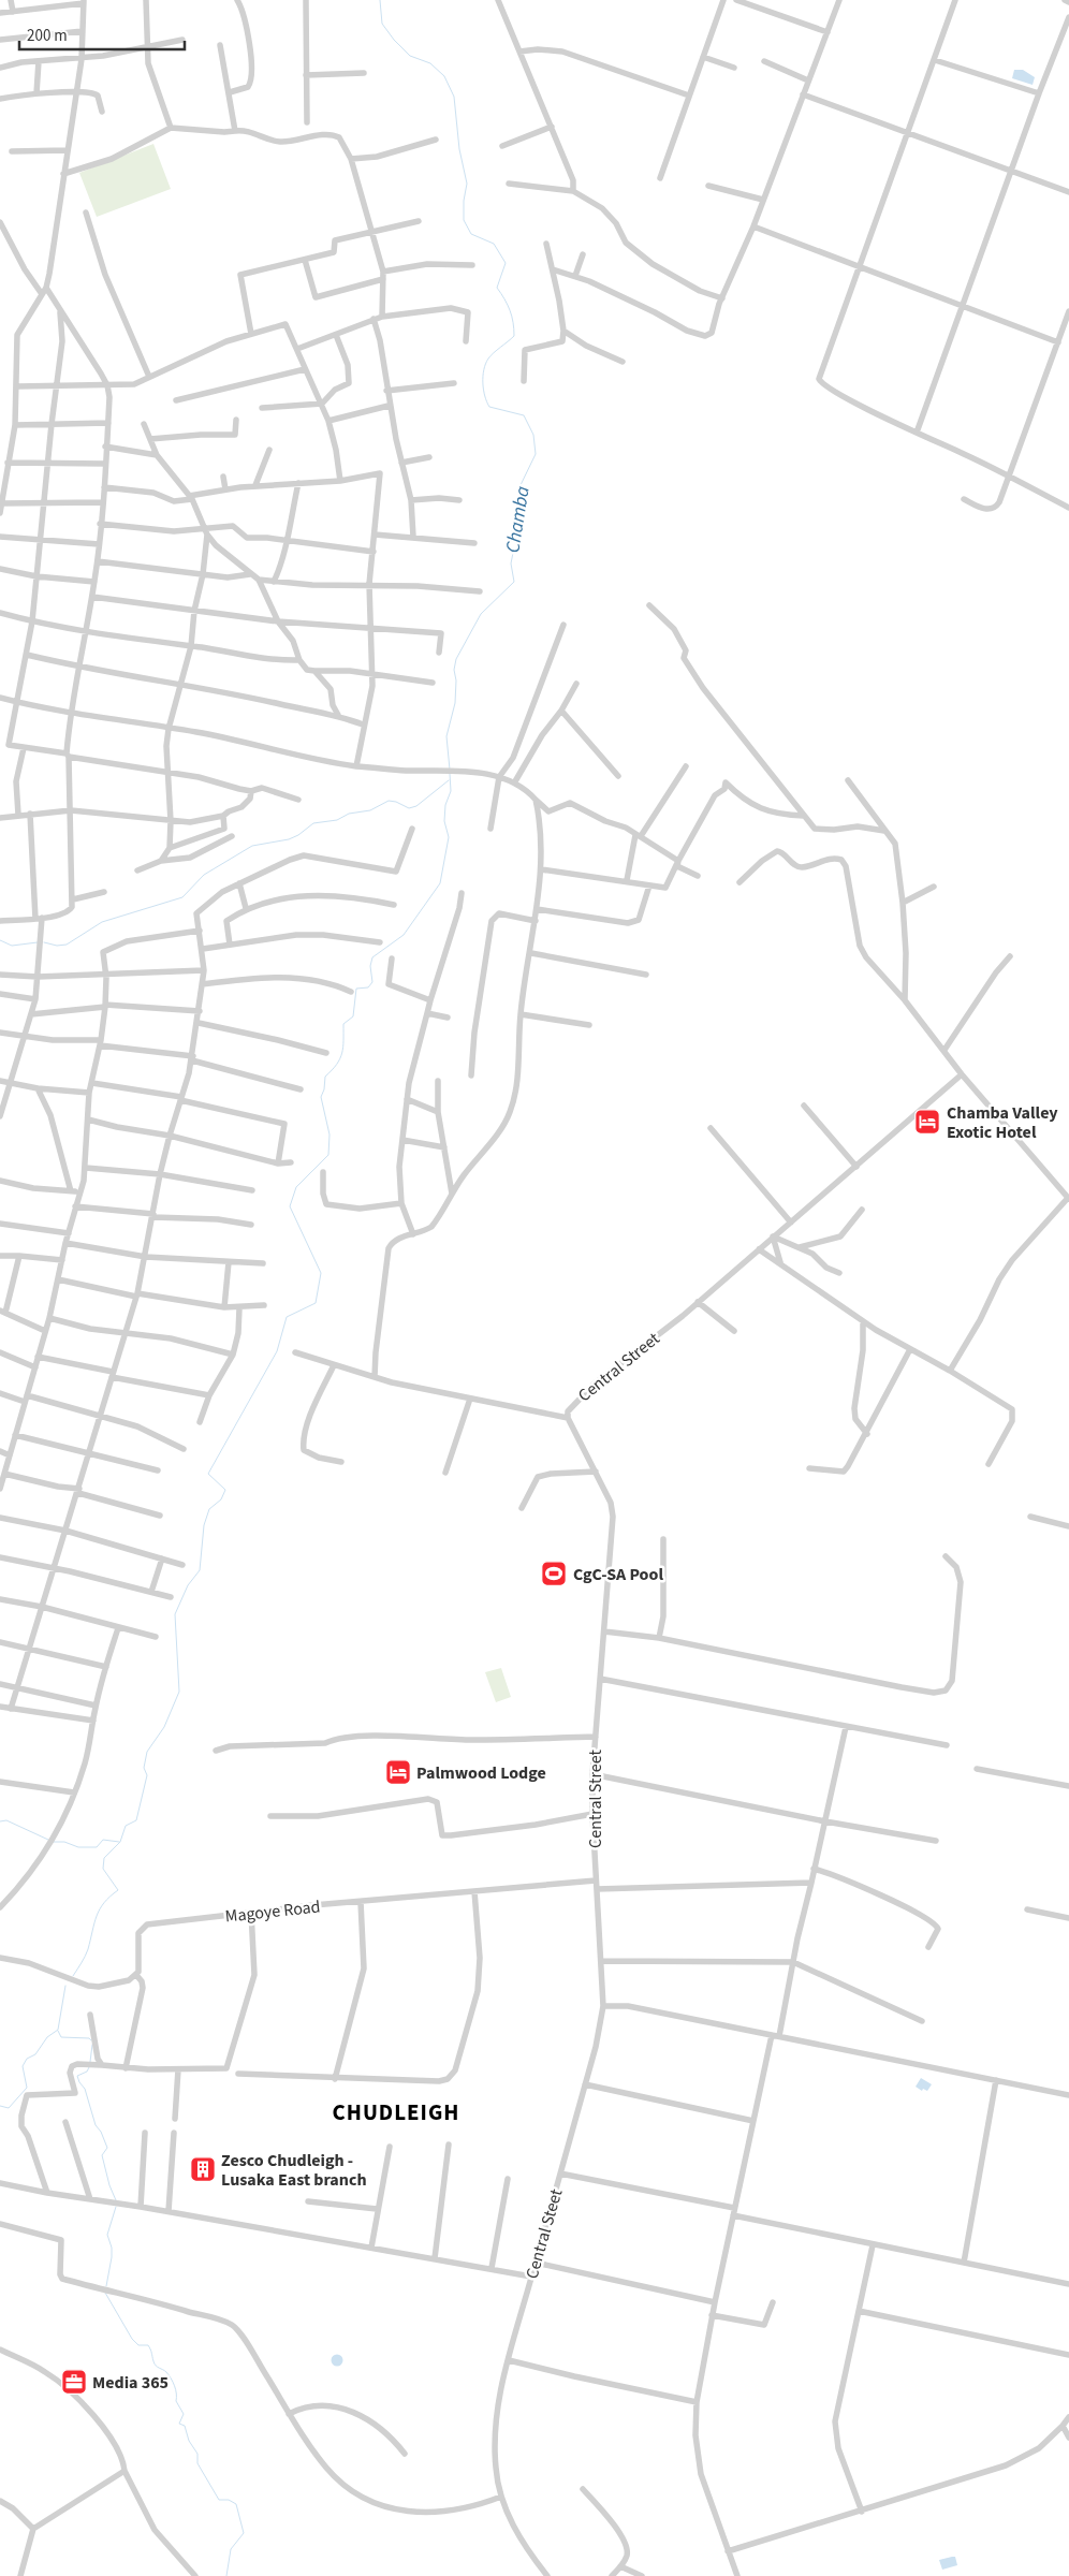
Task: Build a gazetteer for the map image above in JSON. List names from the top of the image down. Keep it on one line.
{"streets":{"street":["Central Street","Magoye Road","Central Steet"]},"crossings":[["Central Street","Magoye Road"],["Central Street","Central Steet"],["Magoye Road","Central Steet"]],"districts":["CHUDLEIGH"],"water":["Chamba"],"places":{"hotel":["Chamba Valley Exotic Hotel","Palmwood Lodge"],"sports":["CgC-SA Pool"],"building":["Zesco Chudleigh - Lusaka East branch"],"office":["Media 365"]},"scale_bar":"200 m"}
